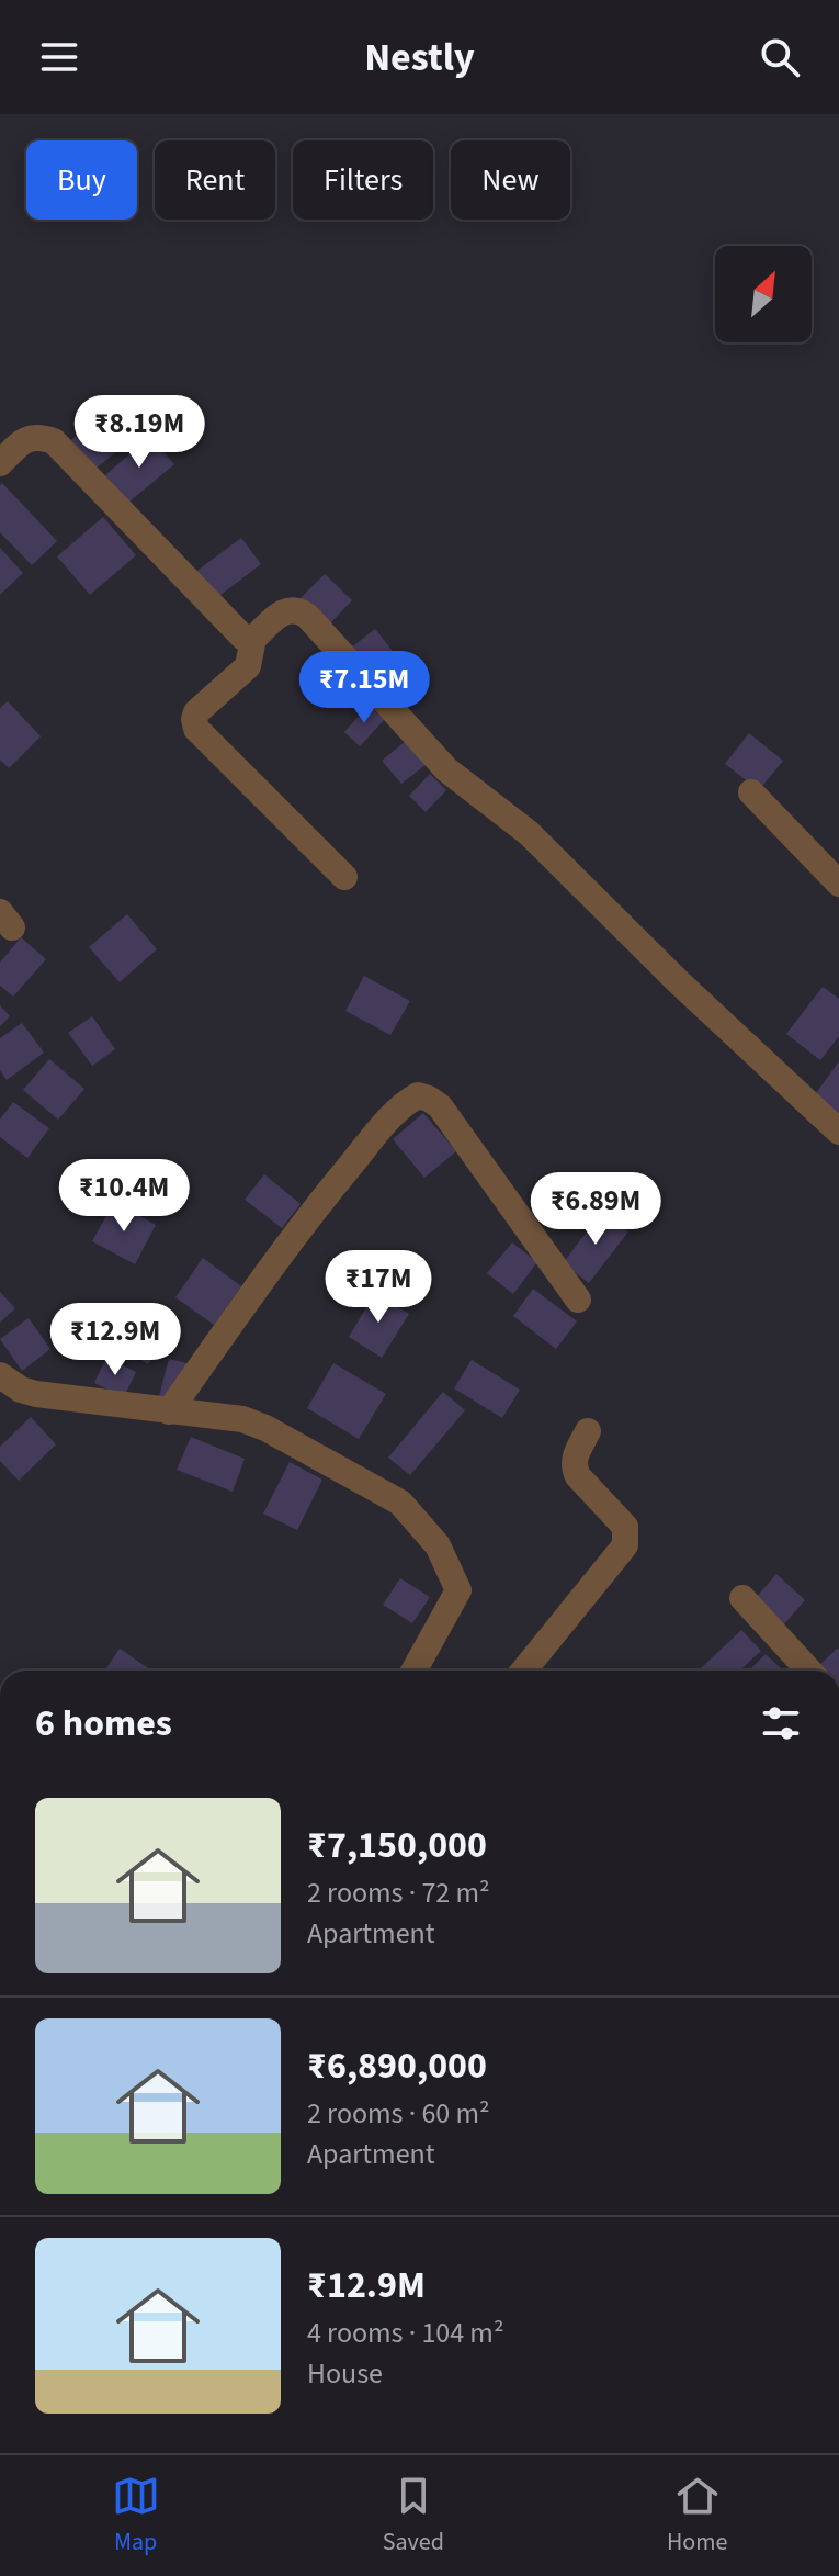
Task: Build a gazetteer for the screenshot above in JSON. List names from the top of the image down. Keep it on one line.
{"north":"top right","page":{"header":"Nestly","chip":["Buy","Rent","Filters","New"],"price":["₹8.19M","₹7.15M","₹10.4M","₹6.89M","₹17M","₹12.9M"],"heading":"6 homes","list":[{"name":"₹7,150,000","note":"2 rooms · 72 m² · Apartment"},{"name":"₹6,890,000","note":"2 rooms · 60 m² · Apartment"},{"name":"₹12.9M","note":"4 rooms · 104 m² · House"}],"tabs":["Map","Saved","Home"]}}
